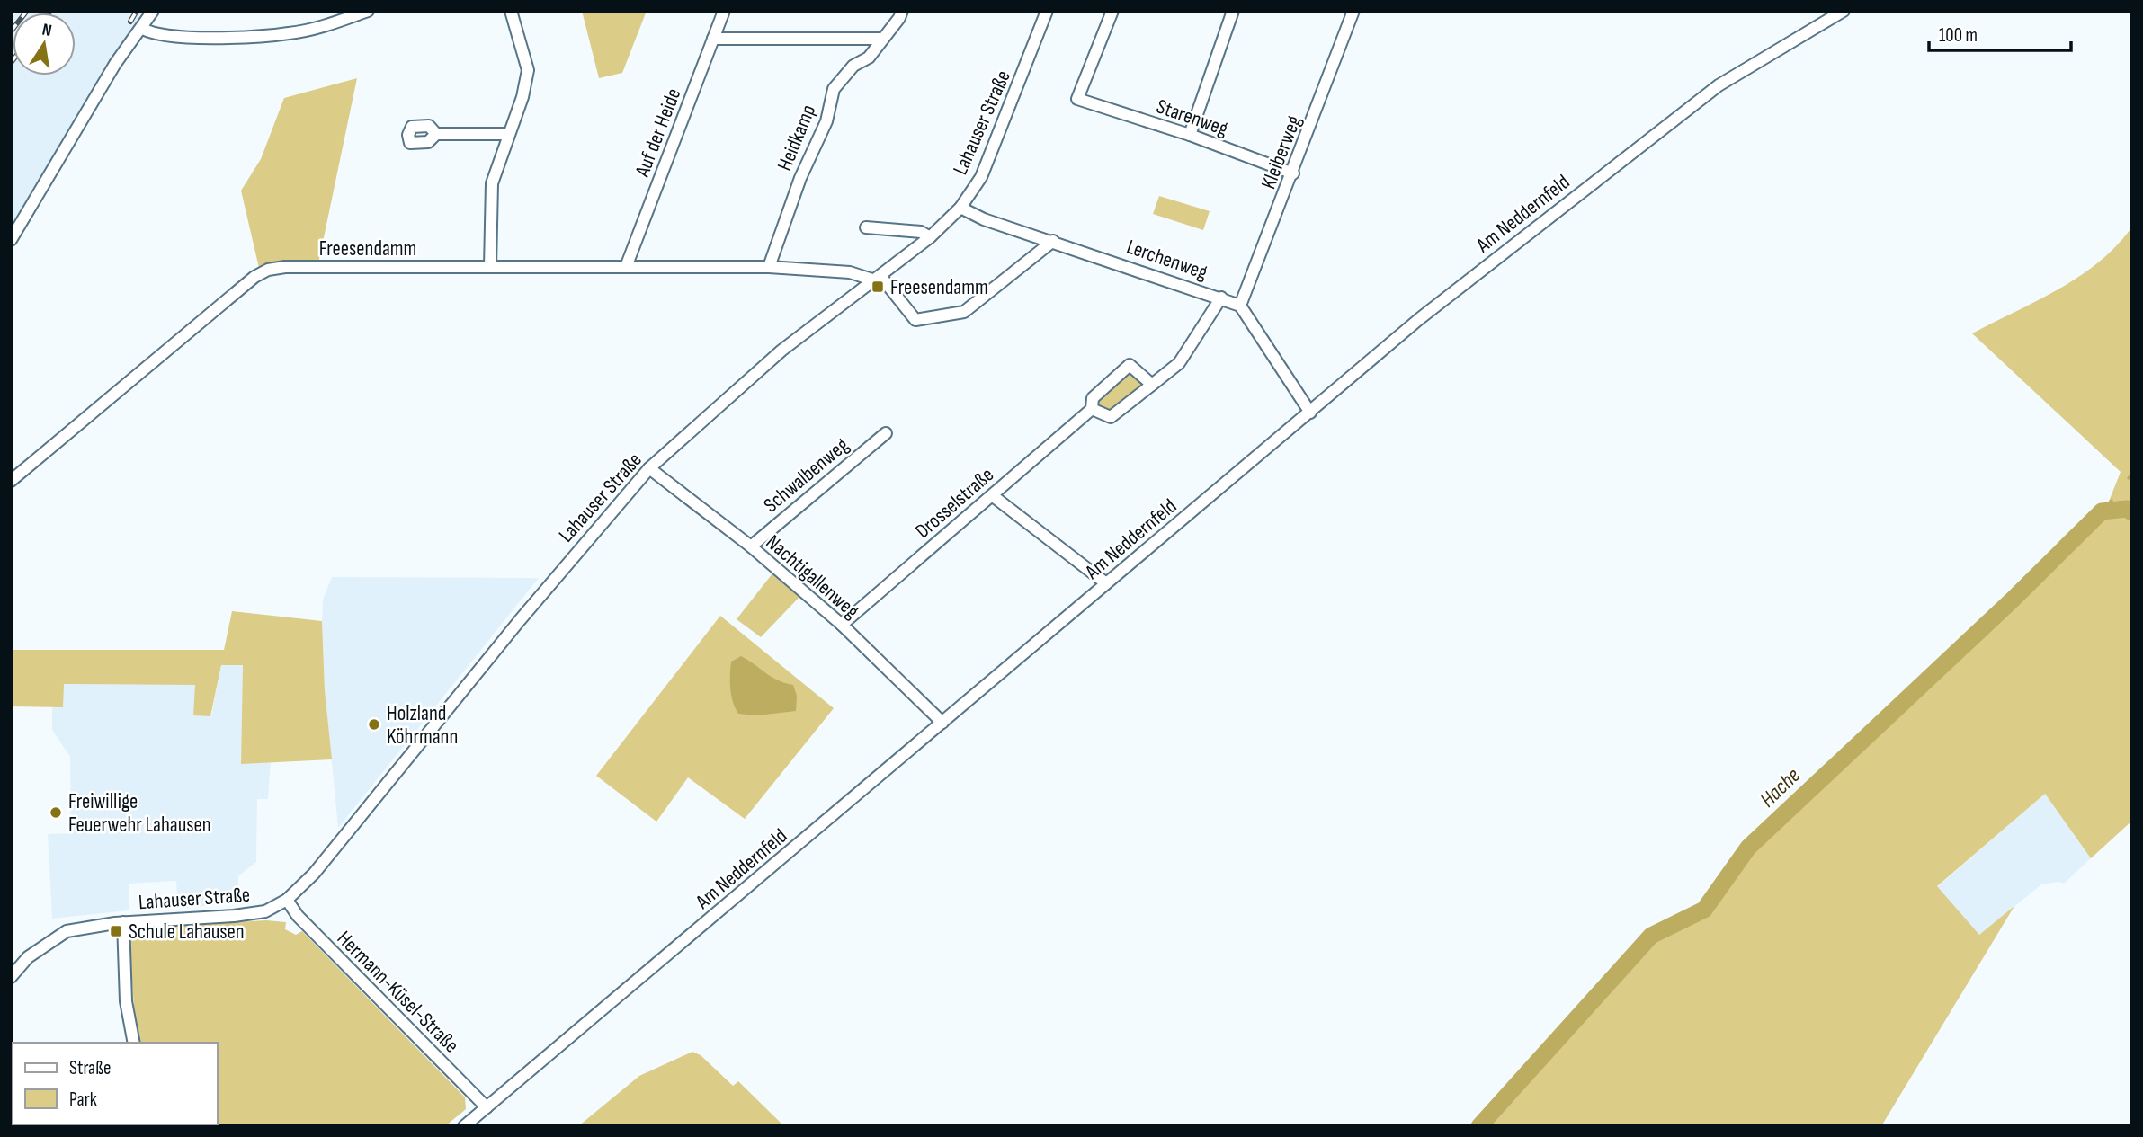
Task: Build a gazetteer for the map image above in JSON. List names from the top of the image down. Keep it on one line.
{"streets":{"street":["Starenweg","Lahauser Straße","Auf der Heide","Heidkamp","Kleiberweg","Am Neddernfeld","Freesendamm","Lerchenweg","Schwalbenweg","Drosselstraße","Nachtigallenweg","Hermann-Küsel-Straße"]},"crossings":[["Starenweg","Kleiberweg"],["Lahauser Straße","Freesendamm"],["Lahauser Straße","Lerchenweg"],["Lahauser Straße","Nachtigallenweg"],["Lahauser Straße","Hermann-Küsel-Straße"],["Auf der Heide","Freesendamm"],["Heidkamp","Freesendamm"],["Kleiberweg","Lerchenweg"],["Am Neddernfeld","Nachtigallenweg"],["Am Neddernfeld","Hermann-Küsel-Straße"],["Schwalbenweg","Nachtigallenweg"],["Drosselstraße","Nachtigallenweg"]],"water":["Hache"],"places":{"transit":["Freesendamm","Schule Lahausen"],"other":["Holzland Köhrmann","Freiwillige Feuerwehr Lahausen"]},"legend":["Straße","Park"],"scale_bar":"100 m","north":"top"}
